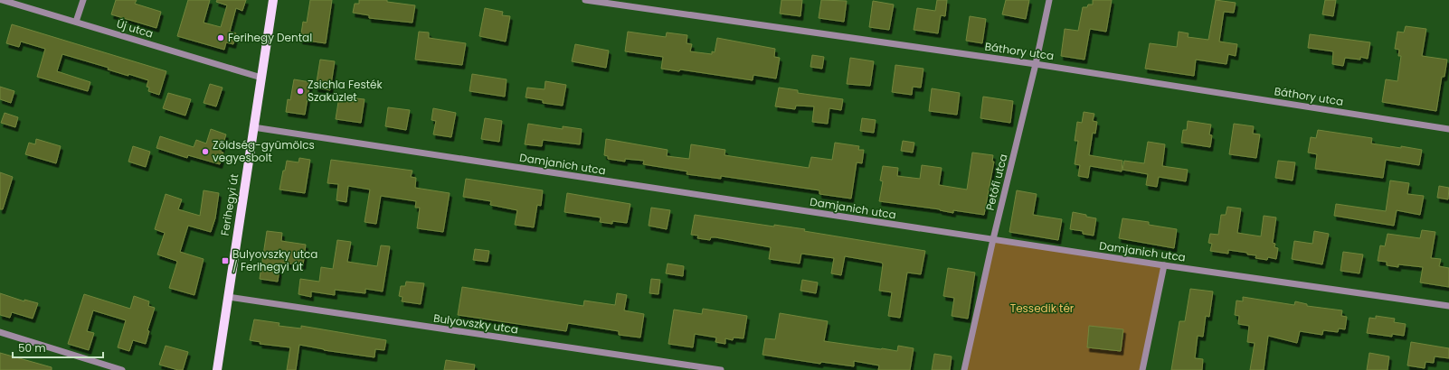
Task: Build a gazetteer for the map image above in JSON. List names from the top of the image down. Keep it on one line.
{"streets":{"main road":["Ferihegyi út"],"street":["Új utca","Báthory utca","Damjanich utca","Petőfi utca","Bulyovszky utca"]},"crossings":[["Új utca","Ferihegyi út"],["Báthory utca","Petőfi utca"],["Damjanich utca","Petőfi utca"],["Damjanich utca","Ferihegyi út"],["Ferihegyi út","Bulyovszky utca"]],"parks":["Tessedik tér"],"places":{"other":["Ferihegy Dental","Zsichla Festék Szaküzlet","Zöldség-gyümölcs vegyesbolt"],"transit":["Bulyovszky utca / Ferihegyi út"]},"scale_bar":"50 m"}
